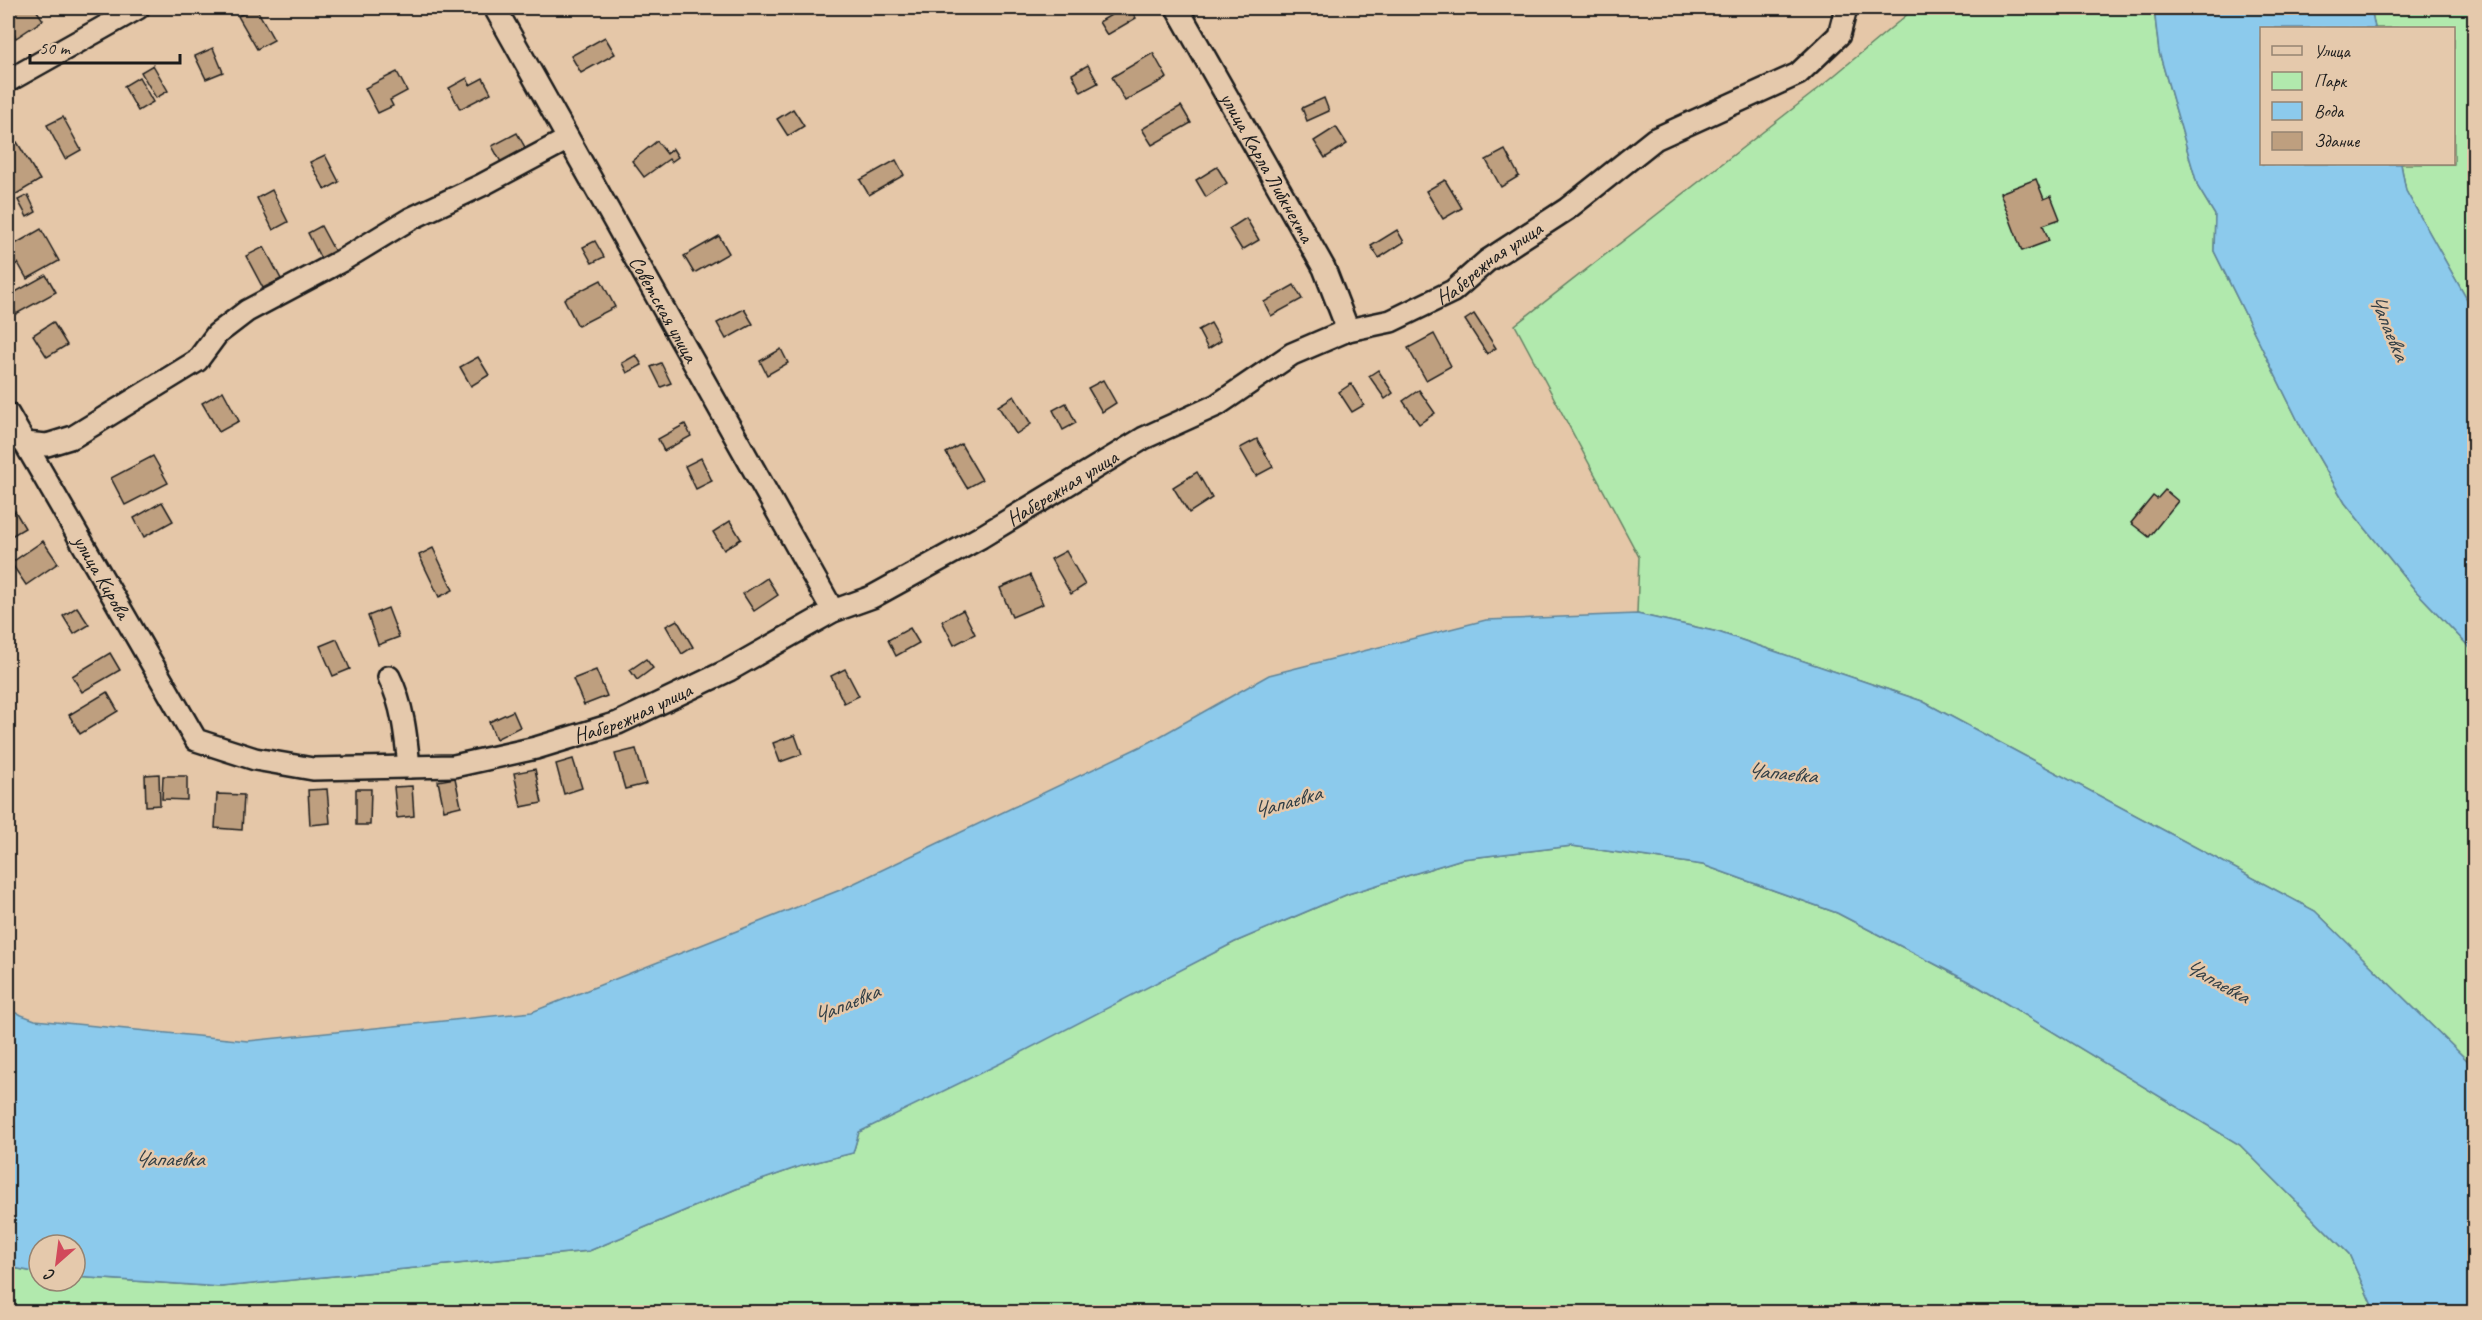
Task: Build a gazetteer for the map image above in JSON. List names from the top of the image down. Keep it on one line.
{"streets":{"street":["улица Карла Либкнехта","Набережная улица","Советская улица","улица Кирова"]},"crossings":[["улица Карла Либкнехта","Набережная улица"],["Набережная улица","Советская улица"],["Набережная улица","улица Кирова"]],"water":["Чапаевка"],"legend":["Улица","Парк","Вода","Здание"],"scale_bar":"50 m","north":"bottom left"}
